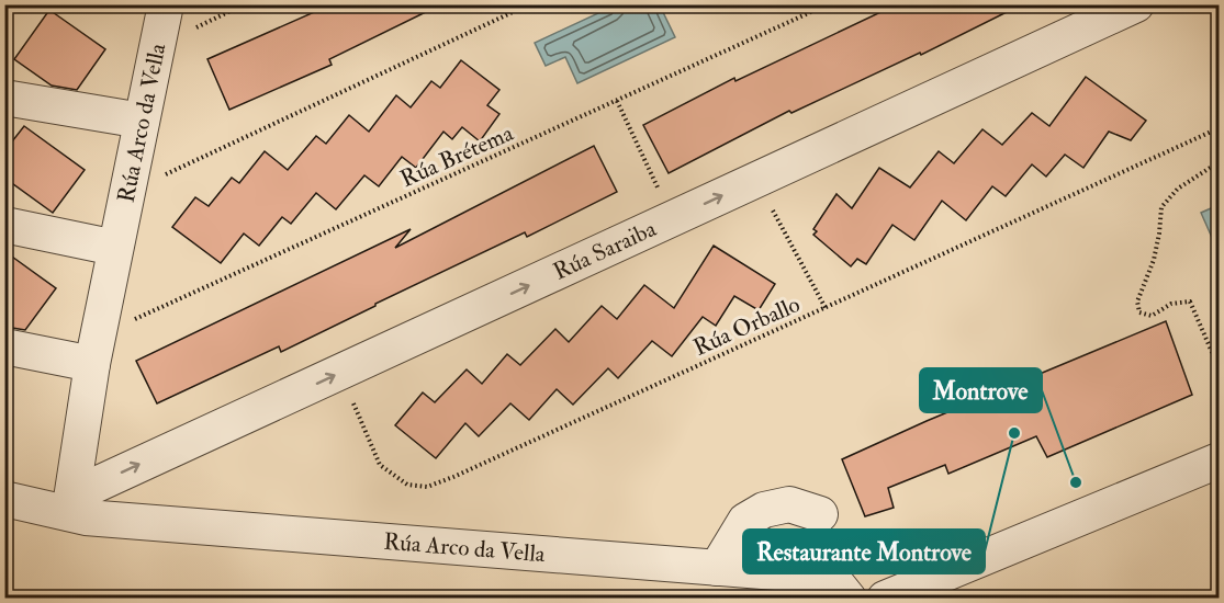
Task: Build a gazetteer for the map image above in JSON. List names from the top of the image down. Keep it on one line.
{"streets":{"street":["Rúa Arco da Vella","Rúa Saraiba"],"path":["Rúa Brétema","Rúa Orballo"]},"crossings":[["Rúa Arco da Vella","Rúa Brétema"],["Rúa Arco da Vella","Rúa Saraiba"],["Rúa Saraiba","Rúa Orballo"]],"one_way":["Rúa Saraiba"],"places":["Restaurante Montrove","Montrove"]}
